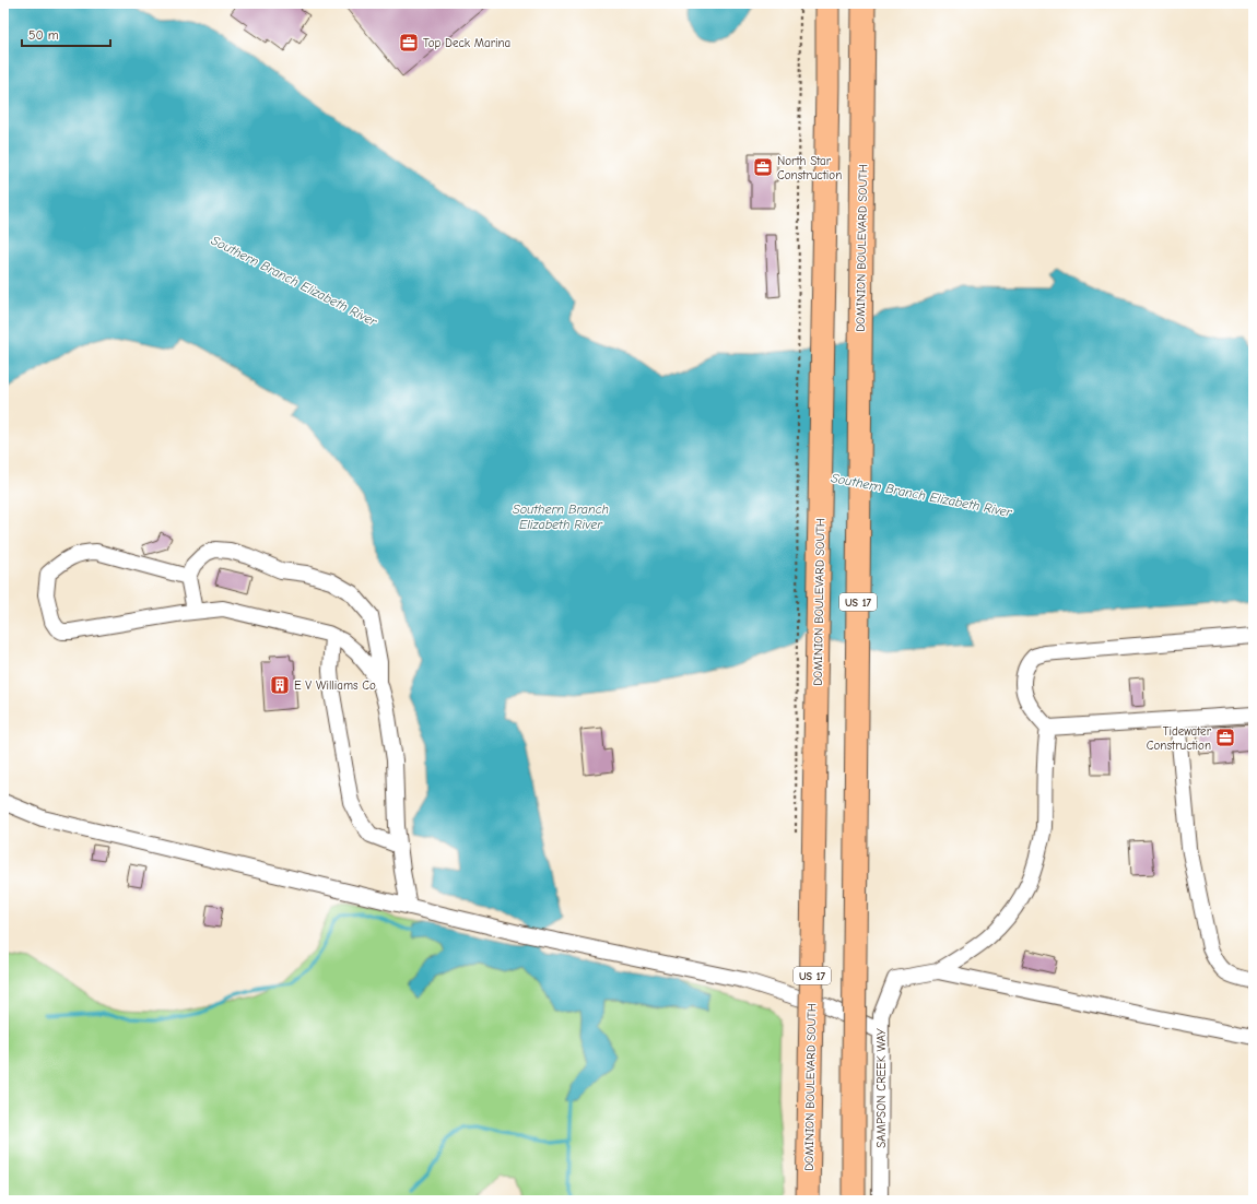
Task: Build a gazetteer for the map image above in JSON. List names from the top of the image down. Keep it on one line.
{"streets":{"highway":["DOMINION BOULEVARD SOUTH","US 17"],"street":["SAMPSON CREEK WAY"]},"water":["Southern Branch Elizabeth River"],"places":{"office":["Top Deck Marina","North Star Construction","Tidewater Construction"],"building":["E V Williams Co"]},"scale_bar":"50 m"}
